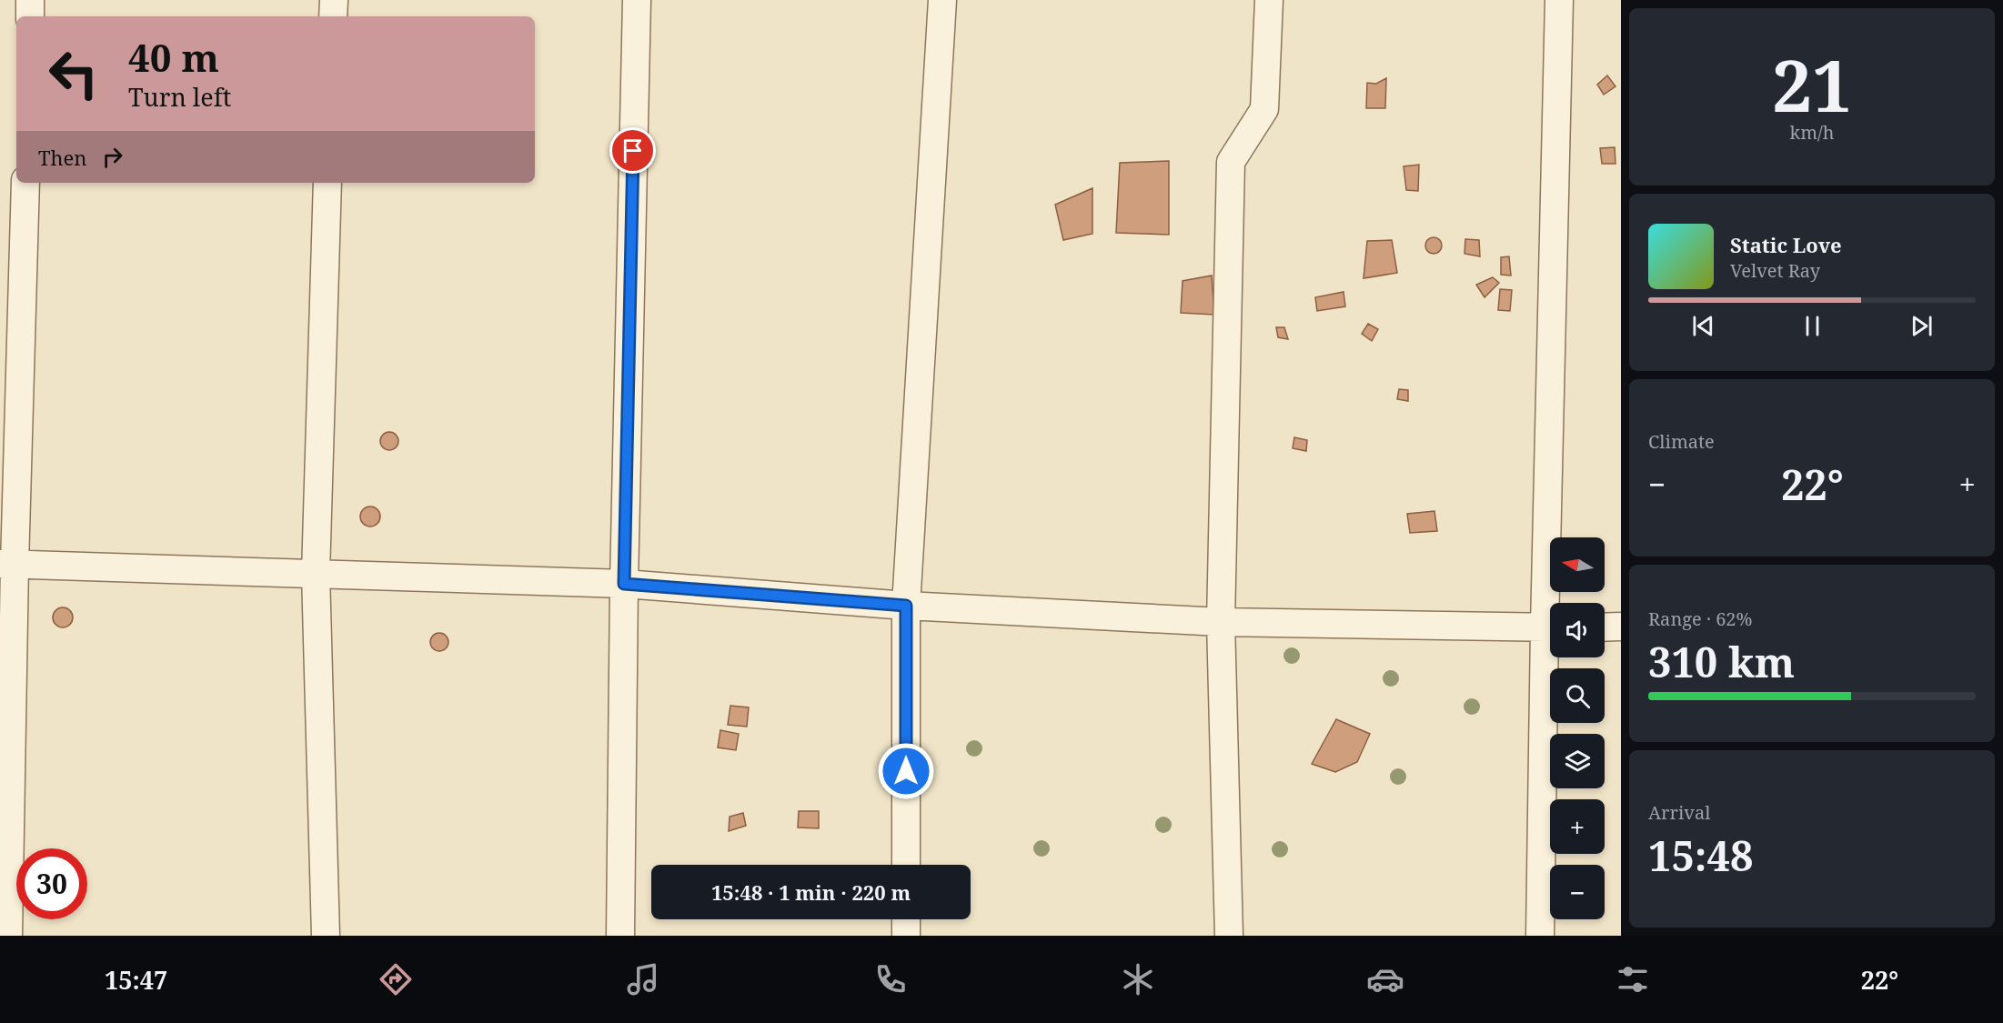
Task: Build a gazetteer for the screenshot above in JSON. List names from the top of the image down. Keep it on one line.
{"north":"left","page":{"tile":[["21","km/h"],"Climate",["Range · 62%","310 km"],["Arrival","15:48"]],"turn":["40 m","Turn left"],"then":"Then","song":["Static Love","Velvet Ray"],"heat":["−","22°","+"],"map_buttons":["+","−"],"limit":"30","trip":"15:48 · 1 min · 220 m","tabs":["15:47","22°"]}}
